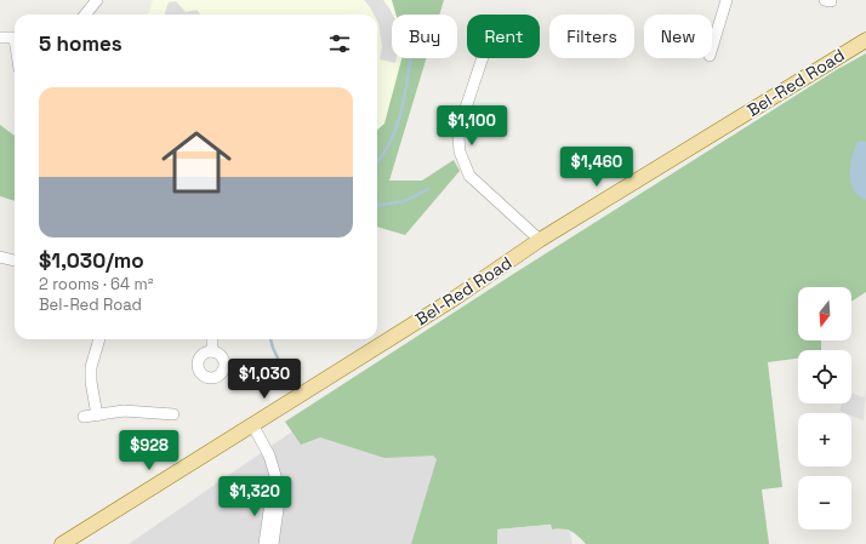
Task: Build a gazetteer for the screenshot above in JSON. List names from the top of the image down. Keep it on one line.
{"streets":{"main road":["Bel-Red Road"]},"north":"bottom","page":{"chip":["Buy","Rent","Filters","New"],"heading":"5 homes","list":[{"name":"$1,030/mo","note":"2 rooms · 64 m² · Bel-Red Road"}],"price":["$1,100","$1,460","$1,030","$928","$1,320"],"map_buttons":["+","−"]}}
